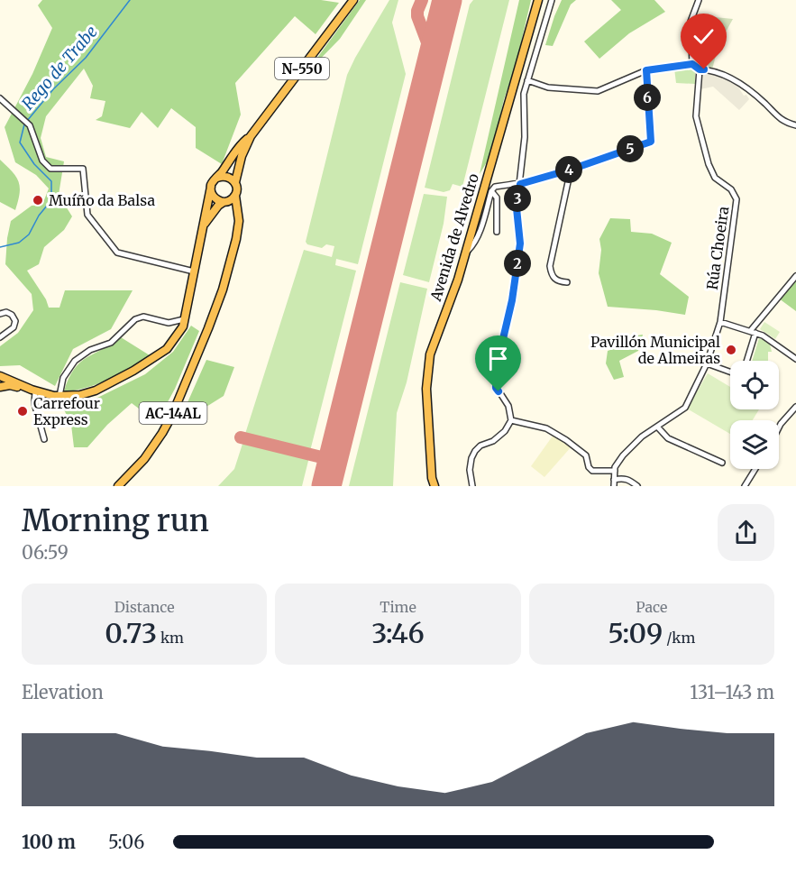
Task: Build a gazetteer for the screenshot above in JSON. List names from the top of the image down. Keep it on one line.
{"streets":{"highway":["N-550","Avenida de Alvedro","AC-14AL"],"street":["Rúa Choeira"]},"crossings":[["N-550","AC-14AL"]],"water":["Rego de Trabe"],"places":["Muíño da Balsa","Pavillón Municipal de Almeiras","Carrefour Express"],"page":{"pins":["6","5","4","3","2"],"heading":["Morning run","06:59"],"stats":[["Distance","0.73 km"],["Time","3:46"],["Pace","5:09 /km"]],"chart":["Elevation","131–143 m"],"list":[{"name":"100 m","note":"5:06"}]}}
